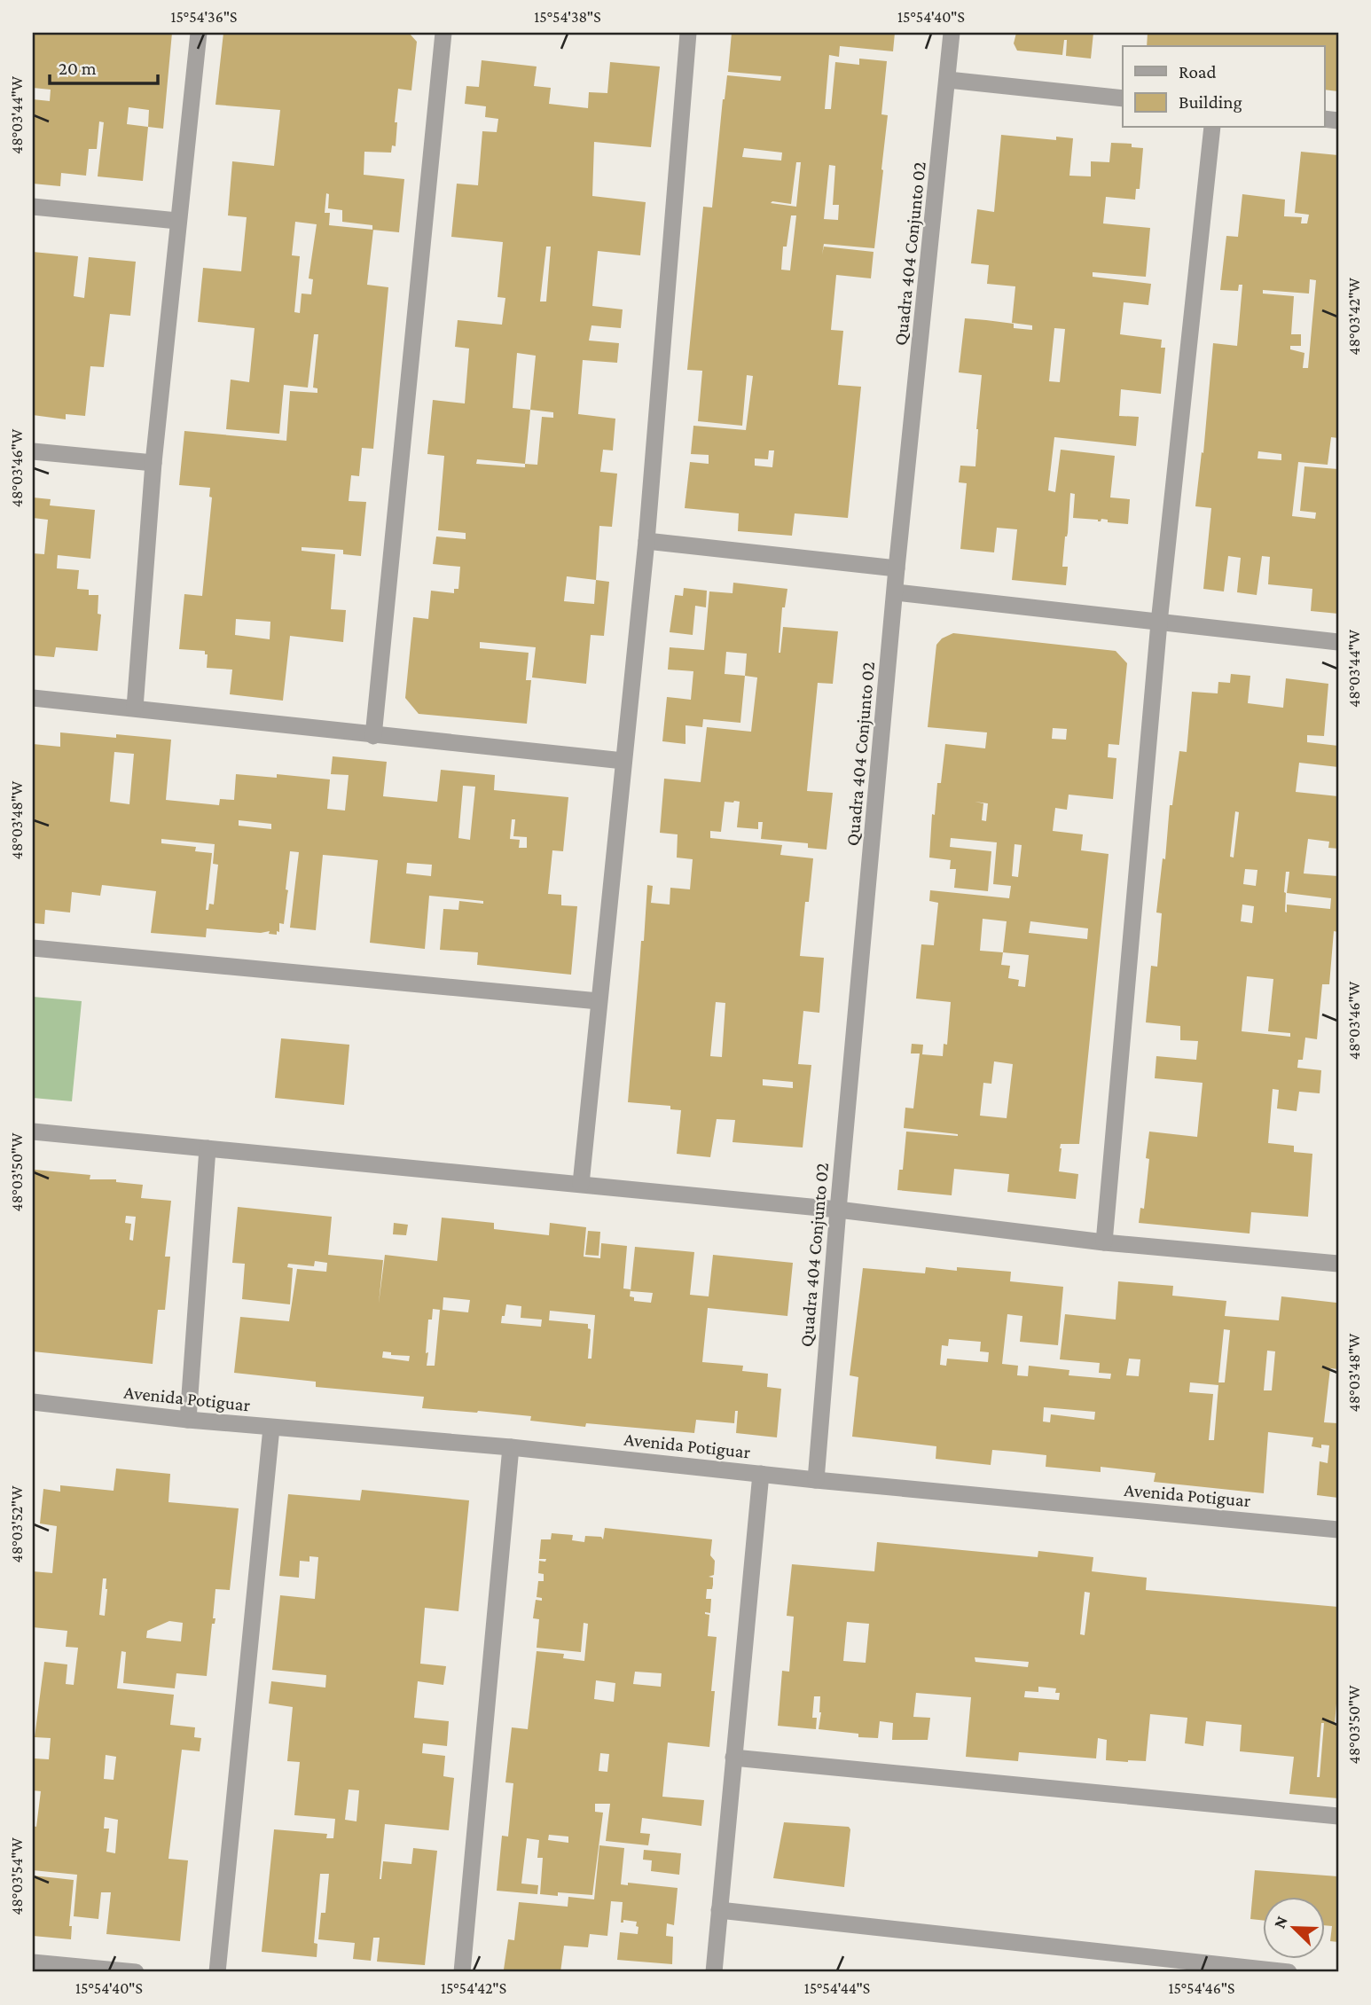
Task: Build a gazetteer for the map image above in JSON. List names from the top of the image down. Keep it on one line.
{"streets":{"street":["Quadra 404 Conjunto 02","Avenida Potiguar"]},"crossings":[["Quadra 404 Conjunto 02","Avenida Potiguar"]],"legend":["Road","Building"],"scale_bar":"20 m","north":"top left","coordinates":["15°54'36\"S","15°54'38\"S","15°54'40\"S","48°03'44\"W","48°03'42\"W","48°03'46\"W","48°03'48\"W","48°03'50\"W","48°03'52\"W","48°03'54\"W","15°54'42\"S","15°54'44\"S","15°54'46\"S"]}
